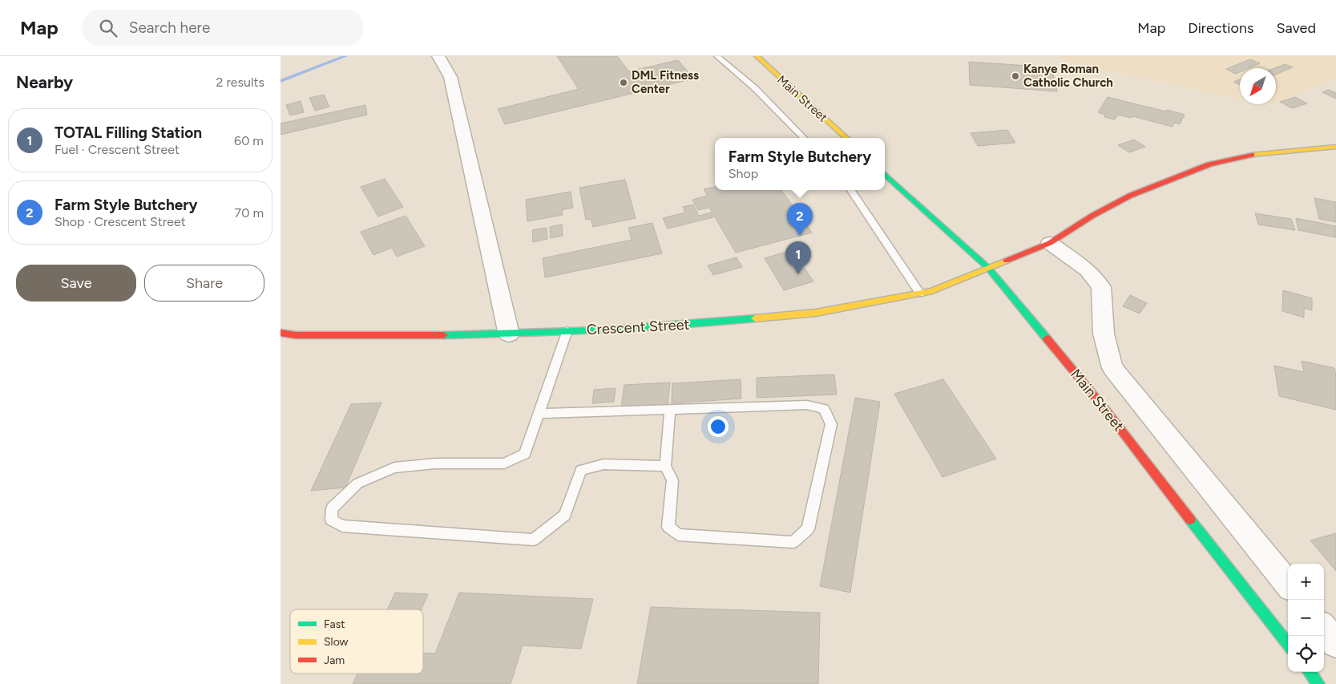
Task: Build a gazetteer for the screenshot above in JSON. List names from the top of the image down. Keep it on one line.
{"streets":{"main road":["Main Street","Crescent Street"]},"crossings":[["Main Street","Crescent Street"]],"places":["Kanye Roman Catholic Church","DML Fitness Center"],"legend":["Fast","Slow","Jam"],"north":"bottom left","page":{"header":"Map","search":"Search here","nav":["Map","Directions","Saved"],"heading":["Nearby","2 results"],"list":[{"mark":"1","name":"TOTAL Filling Station","note":"Fuel · Crescent Street","value":"60 m"},{"mark":"2","name":"Farm Style Butchery","note":"Shop · Crescent Street","value":"70 m"}],"popup":["Farm Style Butchery","Shop"],"pins":["2","1"],"buttons":["Save","Share"],"map_buttons":["+","−"]}}
